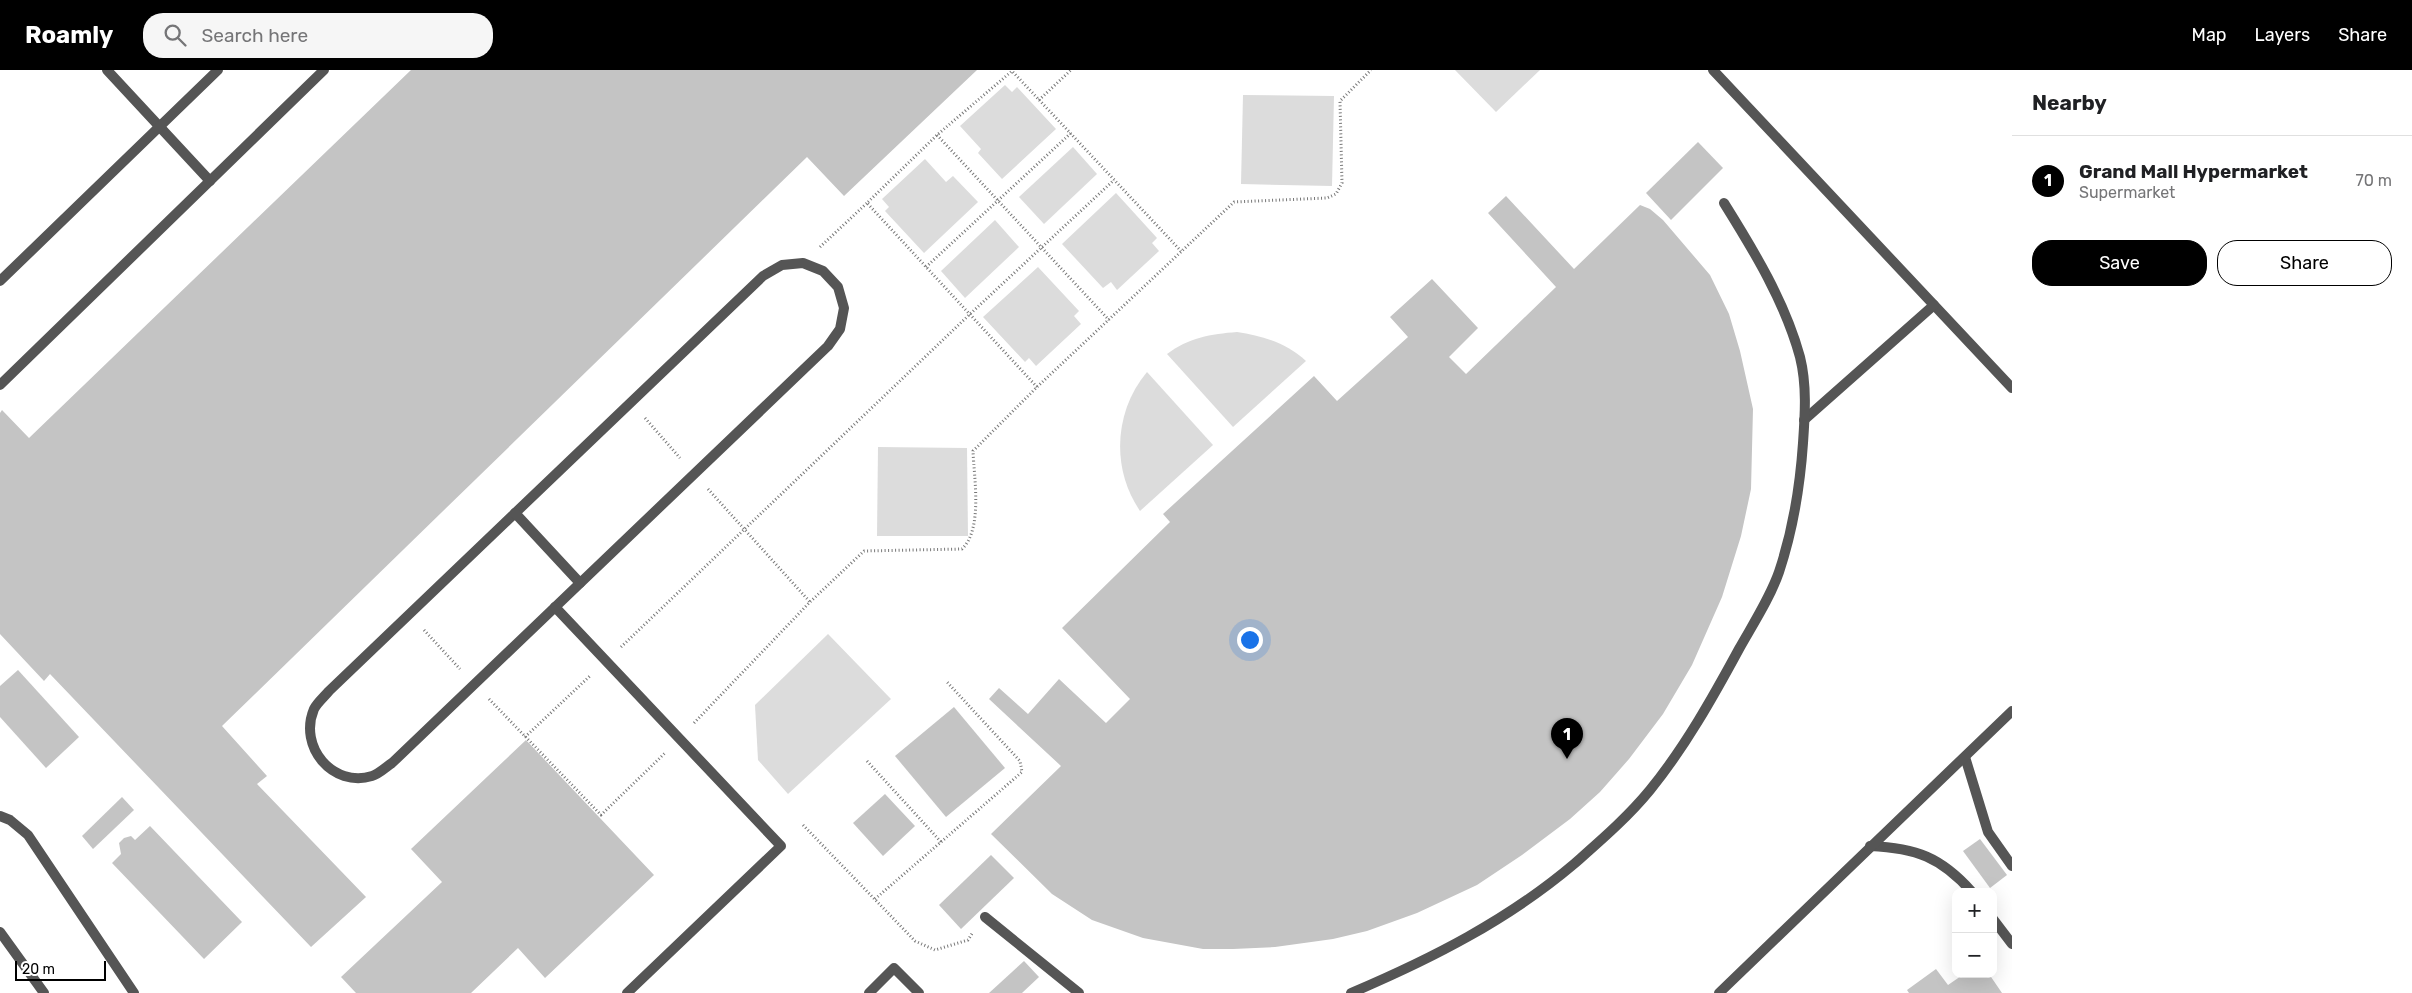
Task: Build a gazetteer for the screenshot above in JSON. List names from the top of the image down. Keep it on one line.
{"scale_bar":"20 m","page":{"header":"Roamly","search":"Search here","nav":["Map","Layers","Share"],"heading":"Nearby","list":[{"mark":"1","name":"Grand Mall Hypermarket","note":"Supermarket","value":"70 m"}],"buttons":["Save","Share"],"pins":"1","map_buttons":["+","−"],"scale":"20 m"}}
